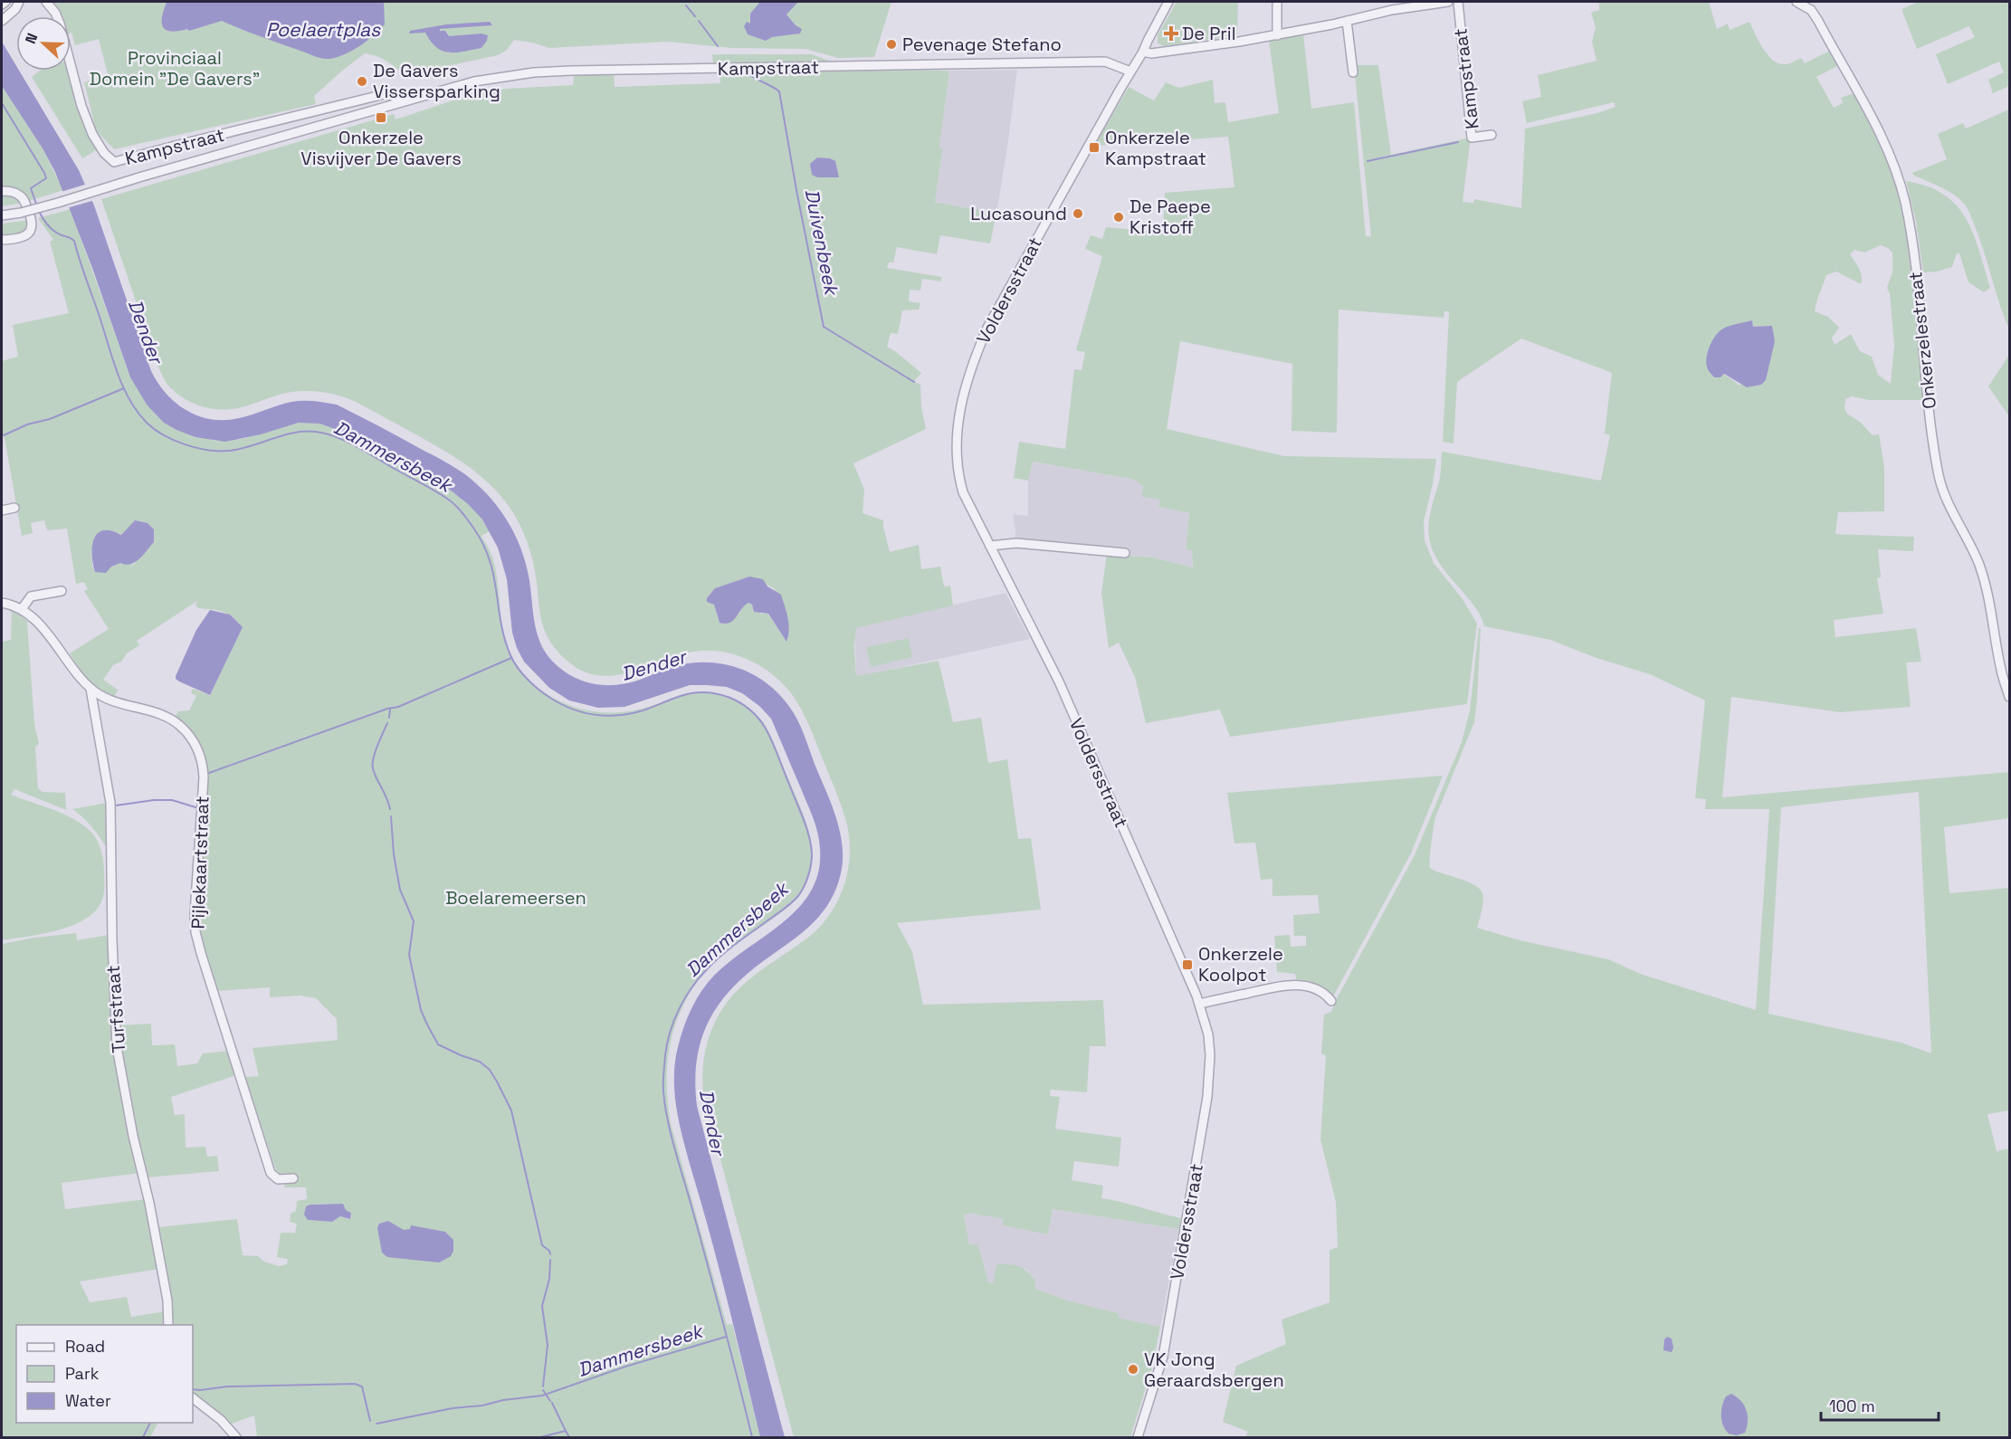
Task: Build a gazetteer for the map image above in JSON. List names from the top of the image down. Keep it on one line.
{"streets":{"street":["Kampstraat","Voldersstraat","Onkerzelestraat","Pijlekaartstraat","Turfstraat"]},"crossings":[["Kampstraat","Voldersstraat"],["Pijlekaartstraat","Turfstraat"]],"water":["Poelaertplas","Duivenbeek","Dender","Dammersbeek"],"parks":["Provinciaal Domein \"De Gavers\"","Boelaremeersen"],"places":{"health":["De Pril"],"other":["Pevenage Stefano","De Gavers Vissersparking","Lucasound","De Paepe Kristoff","VK Jong Geraardsbergen"],"transit":["Onkerzele Visvijver De Gavers","Onkerzele Kampstraat","Onkerzele Koolpot"]},"legend":["Road","Park","Water"],"scale_bar":"100 m","north":"left"}
